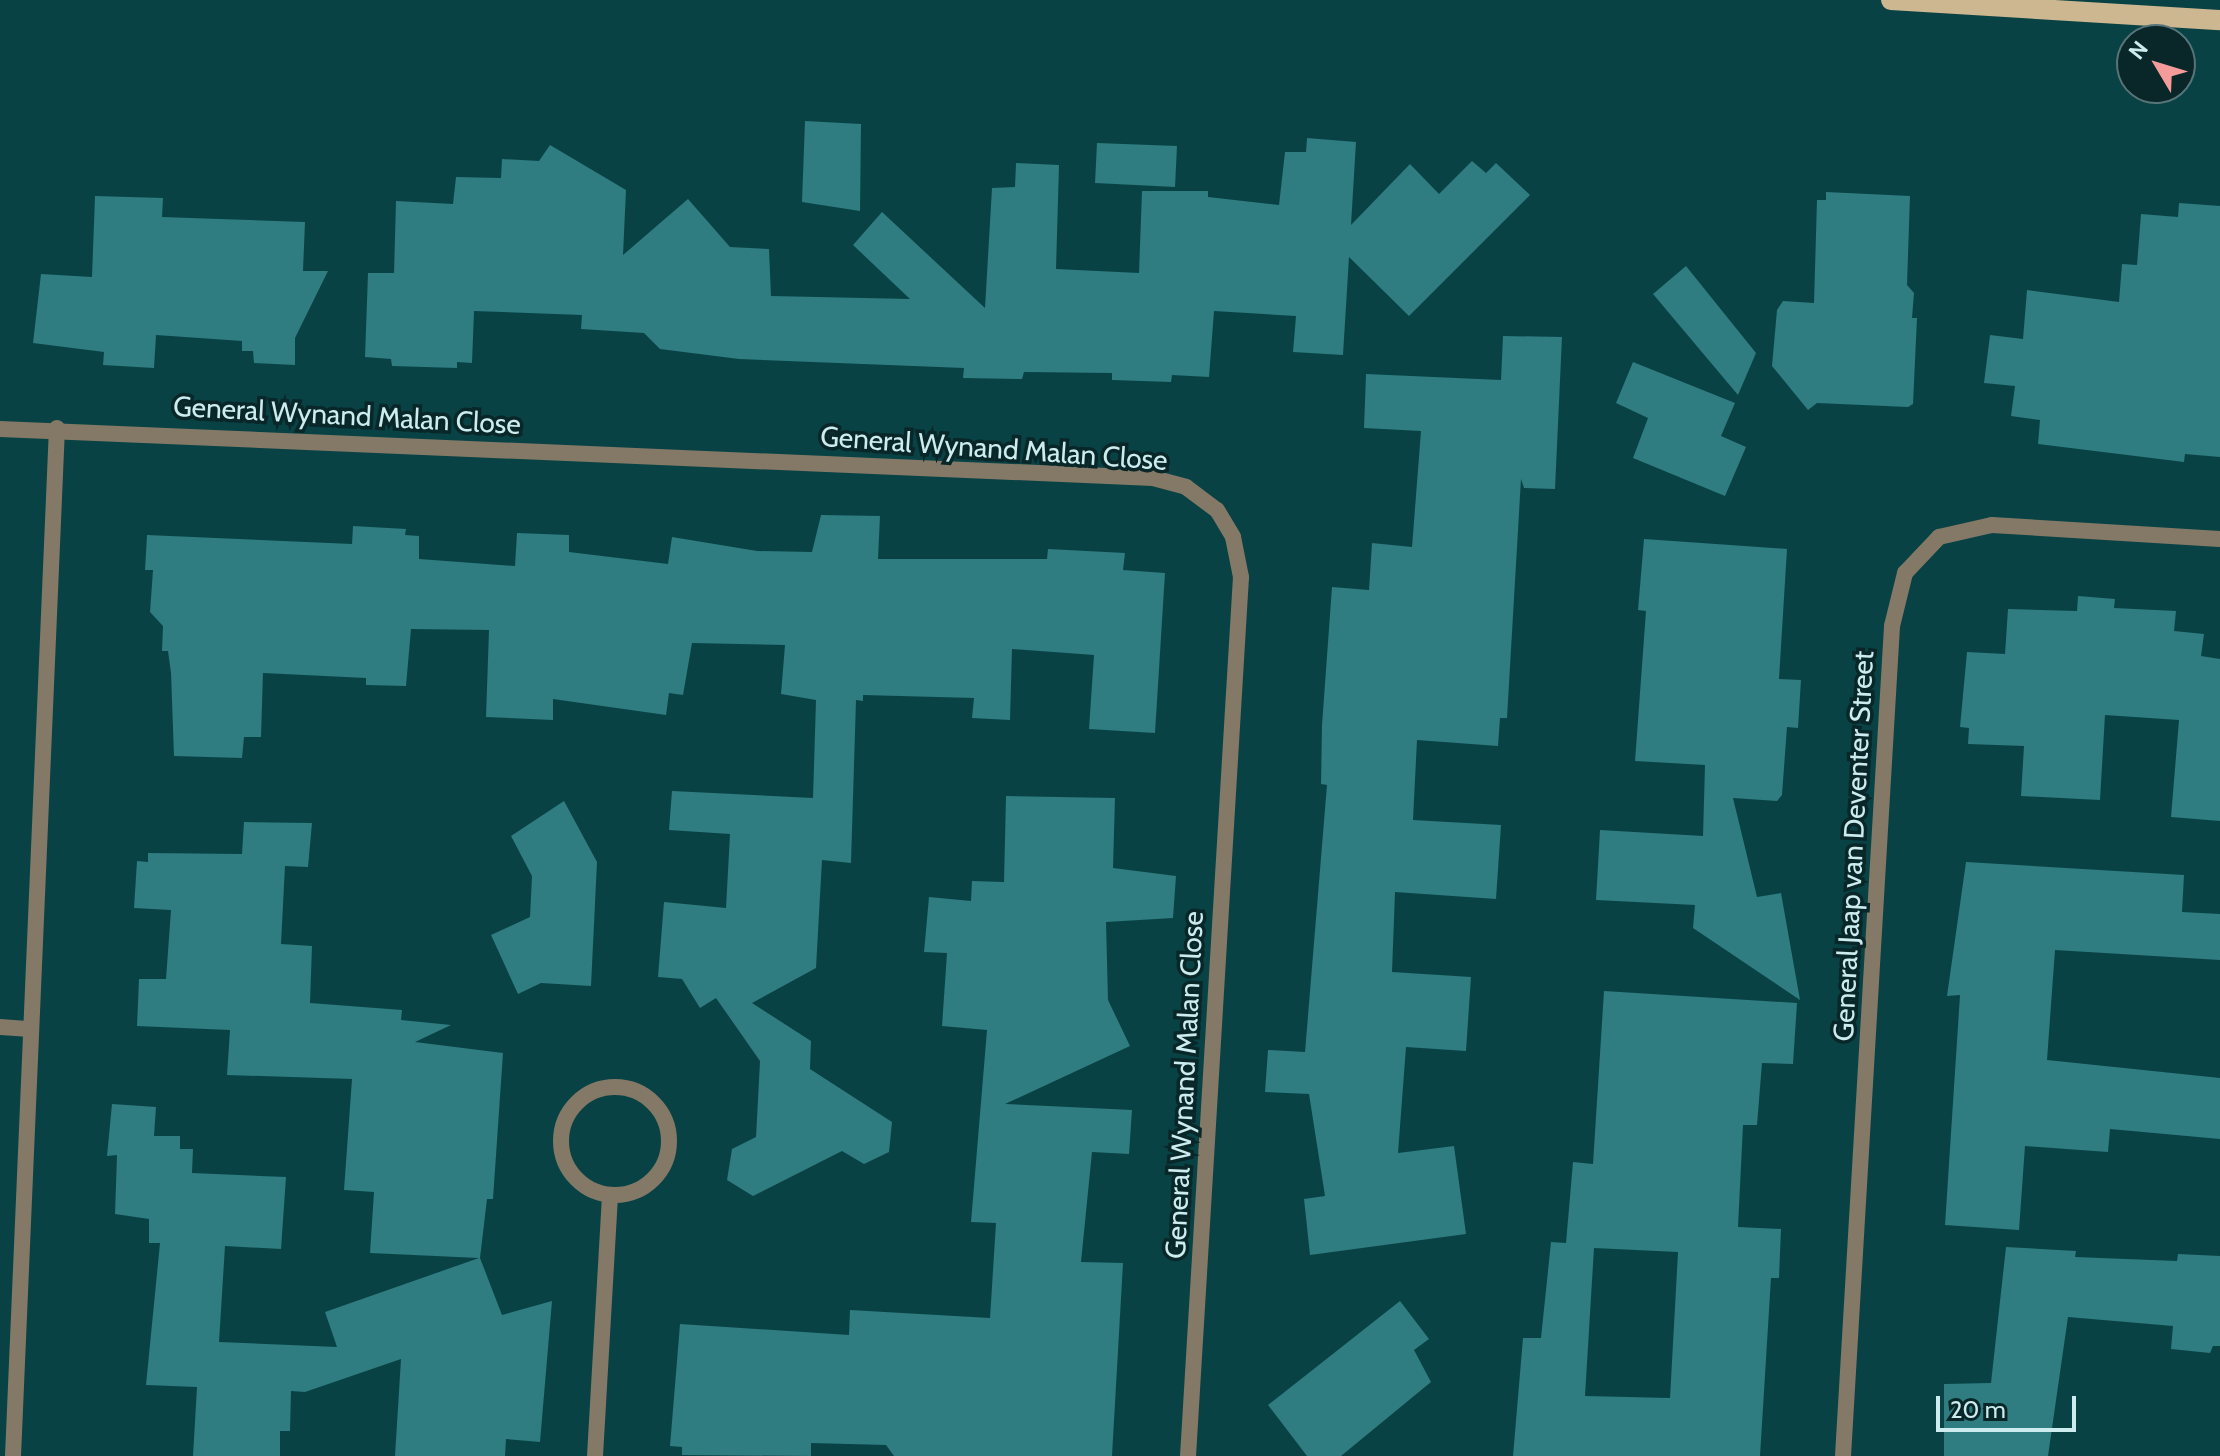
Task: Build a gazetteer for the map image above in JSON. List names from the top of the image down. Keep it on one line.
{"streets":{"street":["General Wynand Malan Close","General Jaap van Deventer Street"]},"scale_bar":"20 m","north":"top left"}
